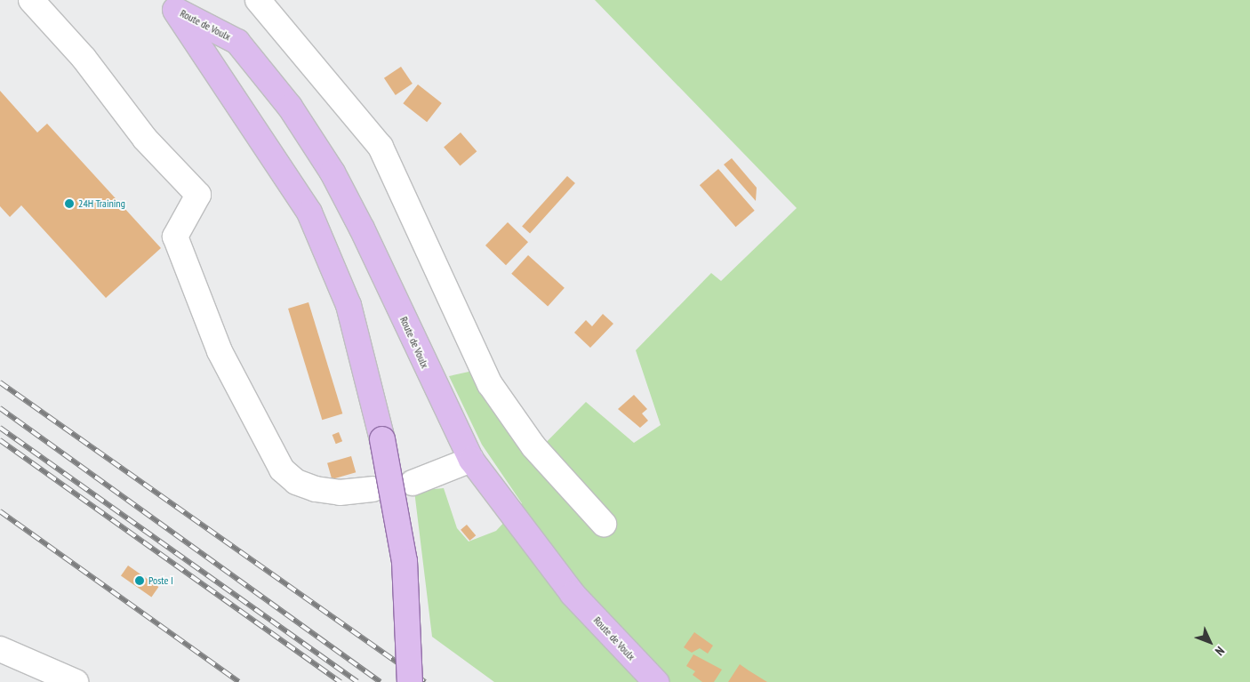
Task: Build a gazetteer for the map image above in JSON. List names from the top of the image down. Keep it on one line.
{"streets":{"main road":["Route de Voulx"]},"places":["24H Training","Poste I"],"north":"bottom right"}
